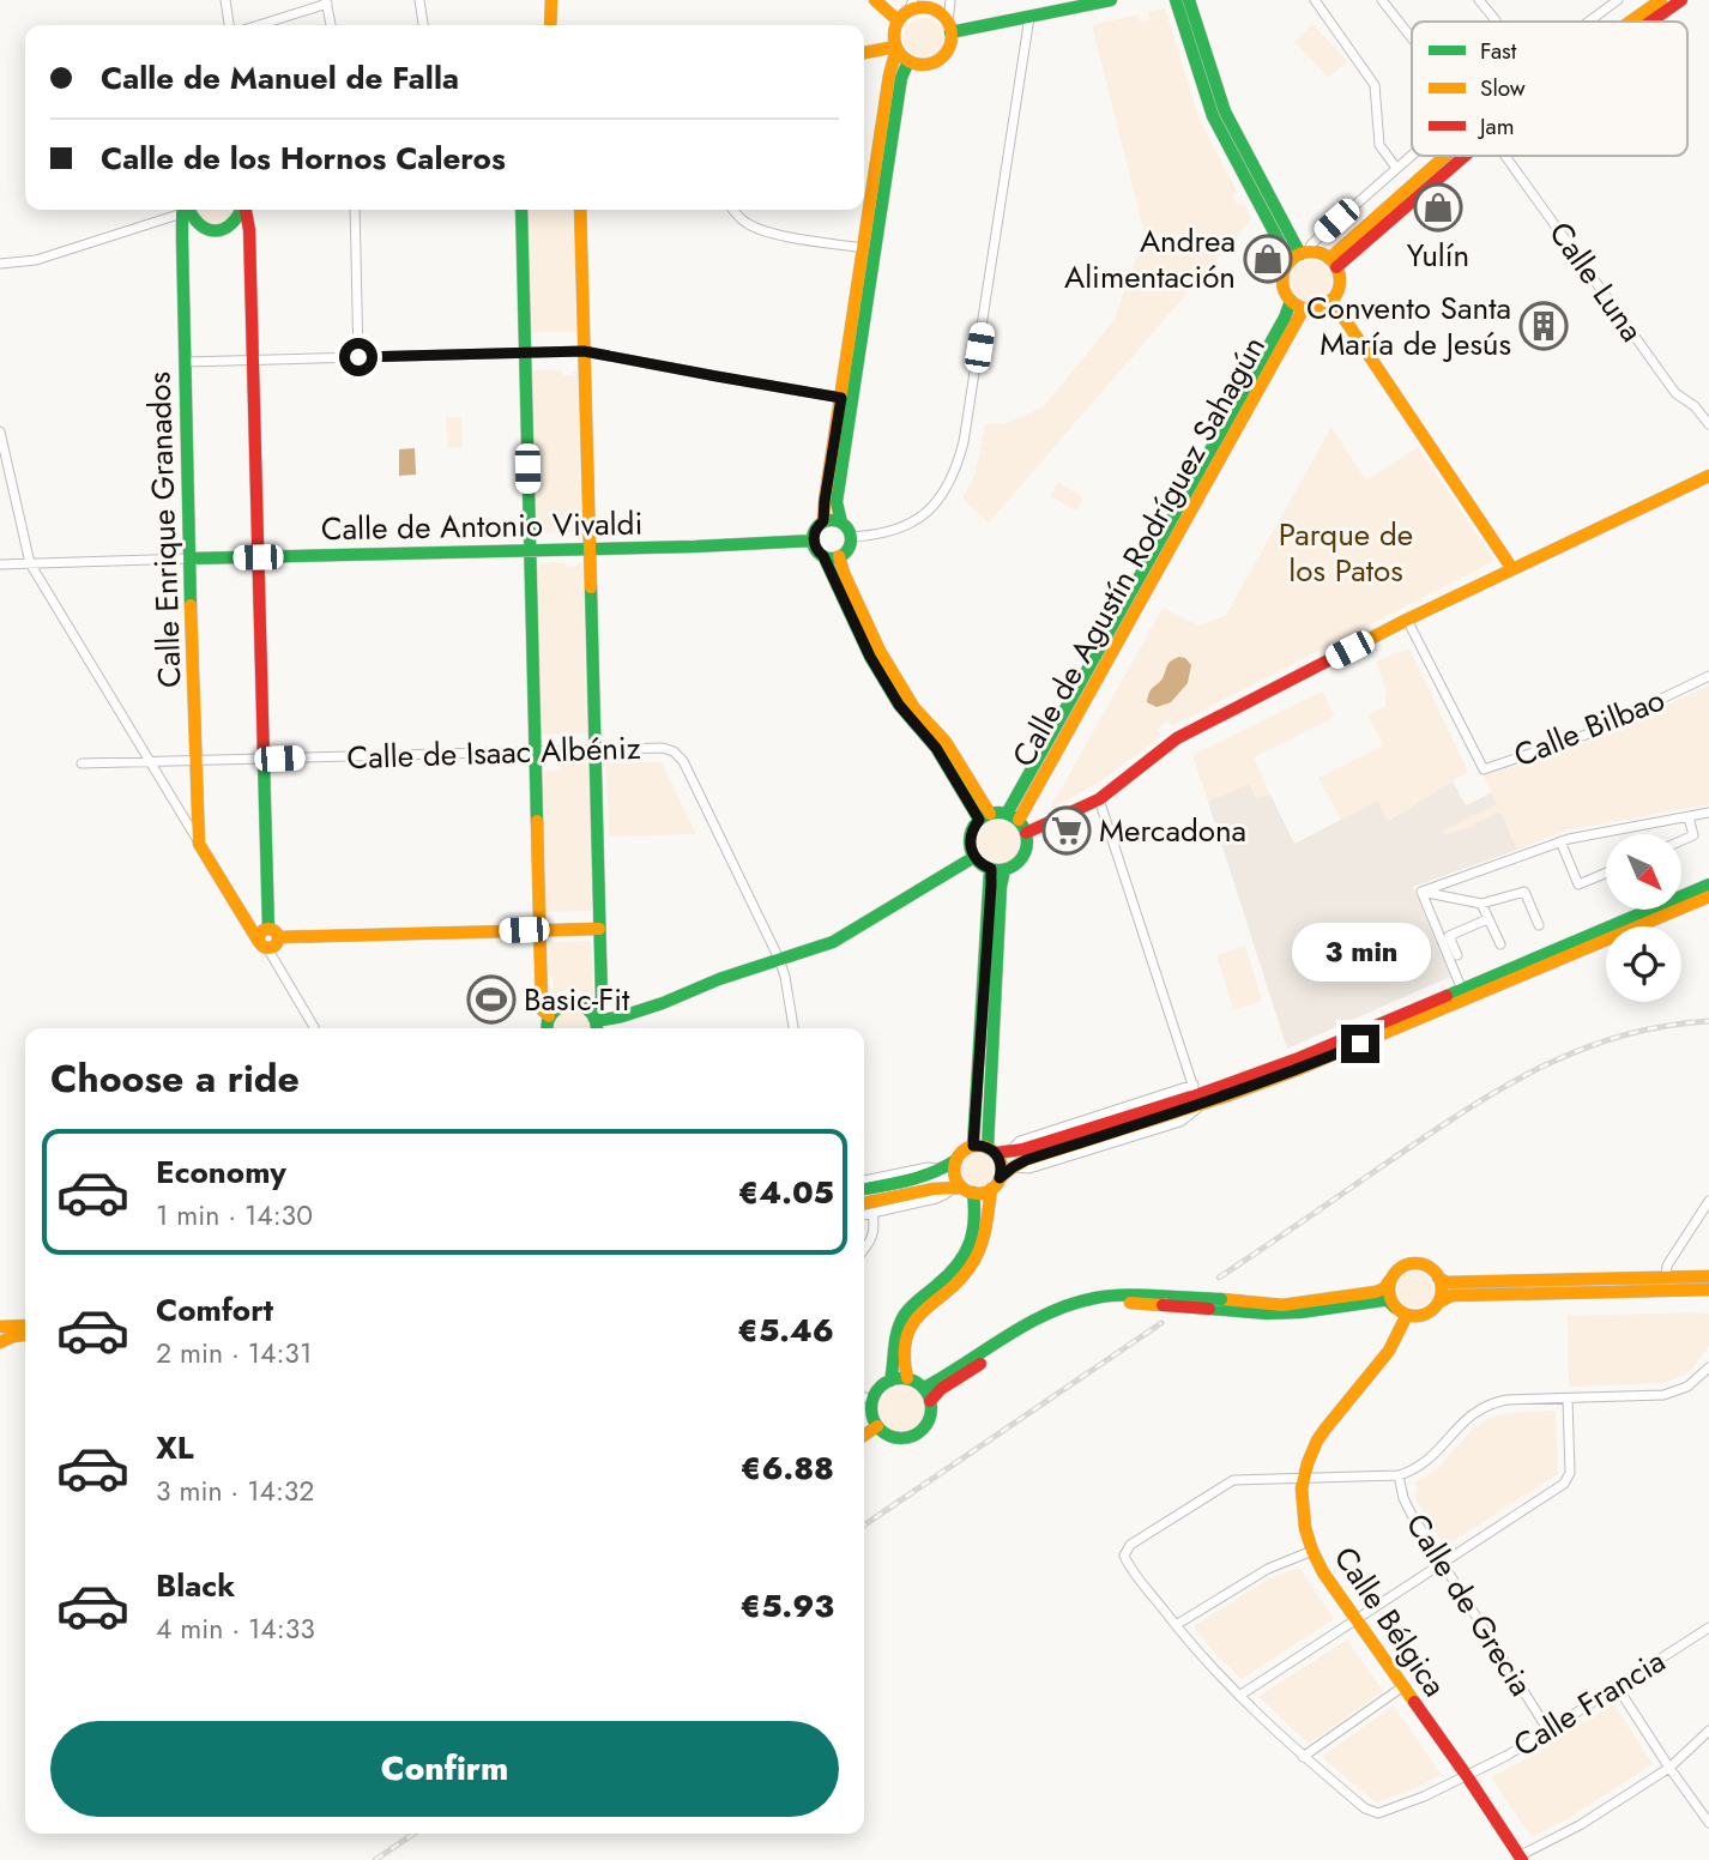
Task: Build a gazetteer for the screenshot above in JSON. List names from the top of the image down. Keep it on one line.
{"streets":{"main road":["Calle de Antonio Vivaldi","Calle Enrique Granados","Calle de Agustín Rodríguez Sahagún","Calle Bélgica"],"street":["Calle Luna","Calle Bilbao","Calle de Isaac Albéniz","Calle de Grecia","Calle Francia"]},"crossings":[["Calle de Antonio Vivaldi","Calle Enrique Granados"],["Calle Enrique Granados","Calle de Isaac Albéniz"],["Calle de Grecia","Calle Francia"],["Calle Bélgica","Calle Francia"]],"parks":["Parque de los Patos"],"places":{"shop":["Yulín","Andrea Alimentación"],"building":["Convento Santa María de Jesús"],"supermarket":["Mercadona"],"sports":["Basic-Fit"]},"legend":["Fast","Slow","Jam"],"north":"bottom right","page":{"banner":["Calle de Manuel de Falla","Calle de los Hornos Caleros"],"bubble":"3 min","heading":"Choose a ride","list":[{"name":"Economy","note":"1 min · 14:30","value":"€4.05"},{"name":"Comfort","note":"2 min · 14:31","value":"€5.46"},{"name":"XL","note":"3 min · 14:32","value":"€6.88"},{"name":"Black","note":"4 min · 14:33","value":"€5.93"}],"buttons":"Confirm"}}
